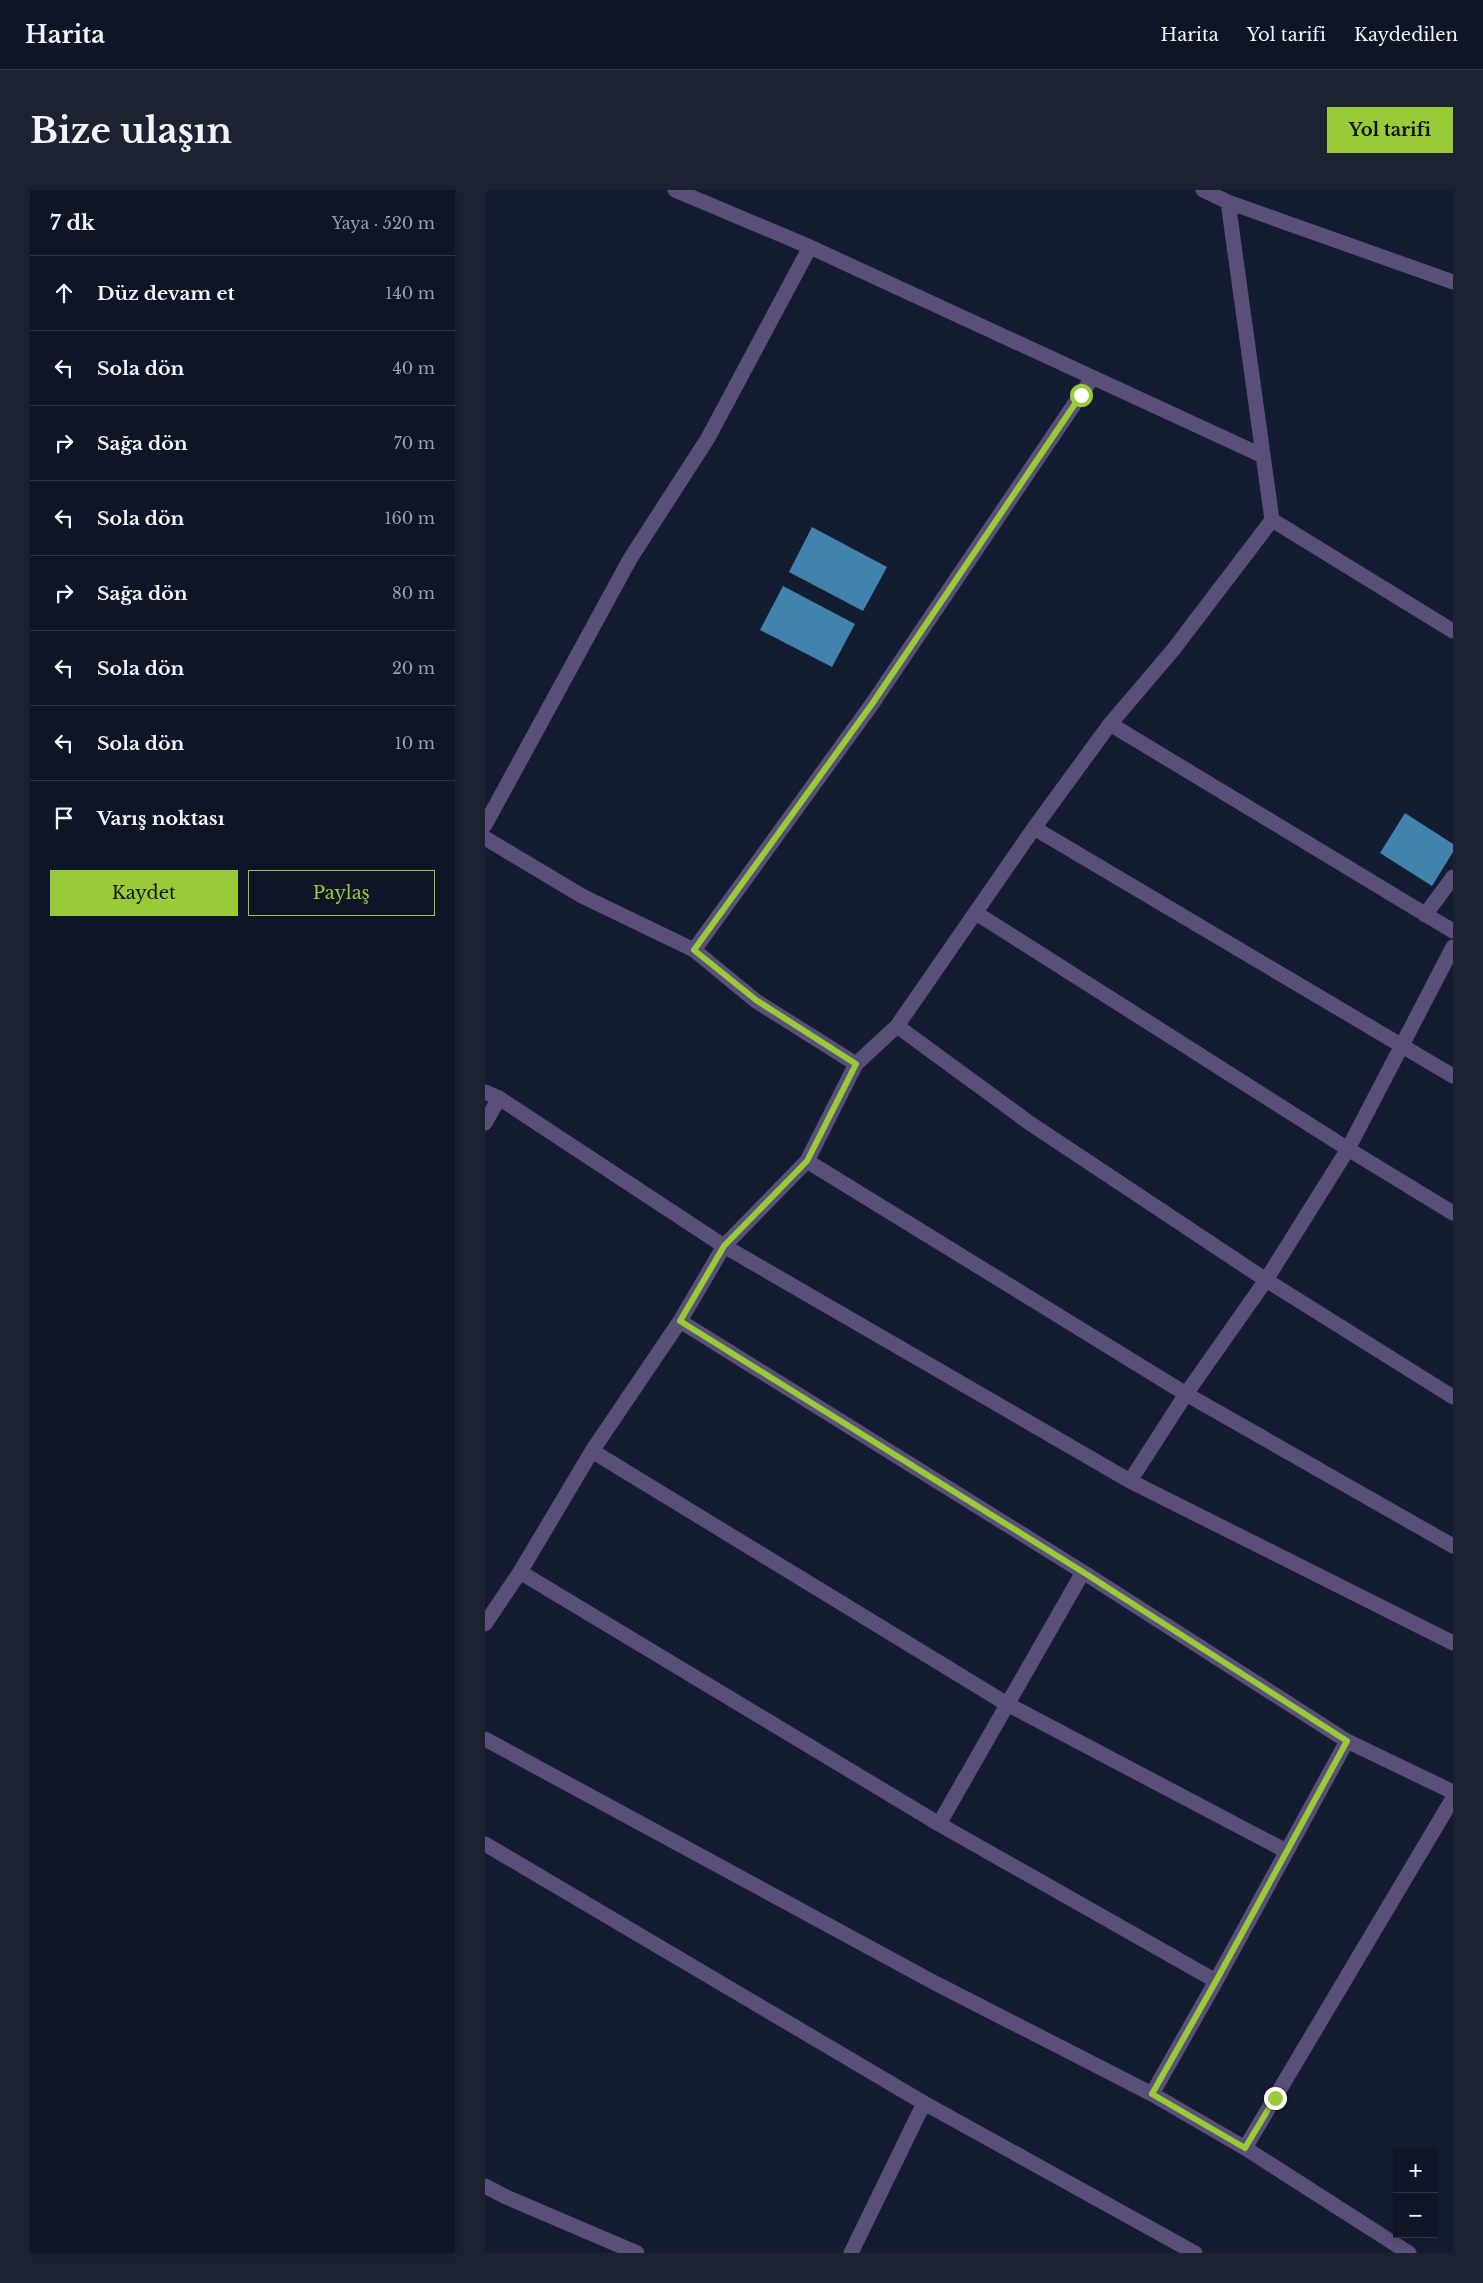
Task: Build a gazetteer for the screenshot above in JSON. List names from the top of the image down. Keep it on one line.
{"page":{"header":"Harita","nav":["Harita","Yol tarifi","Kaydedilen"],"buttons":["Yol tarifi",["Kaydet","Paylaş"]],"title":"Bize ulaşın","heading":["7 dk","Yaya · 520 m"],"list":[["Düz devam et","140 m"],["Sola dön","40 m"],["Sağa dön","70 m"],["Sola dön","160 m"],["Sağa dön","80 m"],["Sola dön","20 m"],["Sola dön","10 m"],"Varış noktası"],"map_buttons":["+","−"]}}
